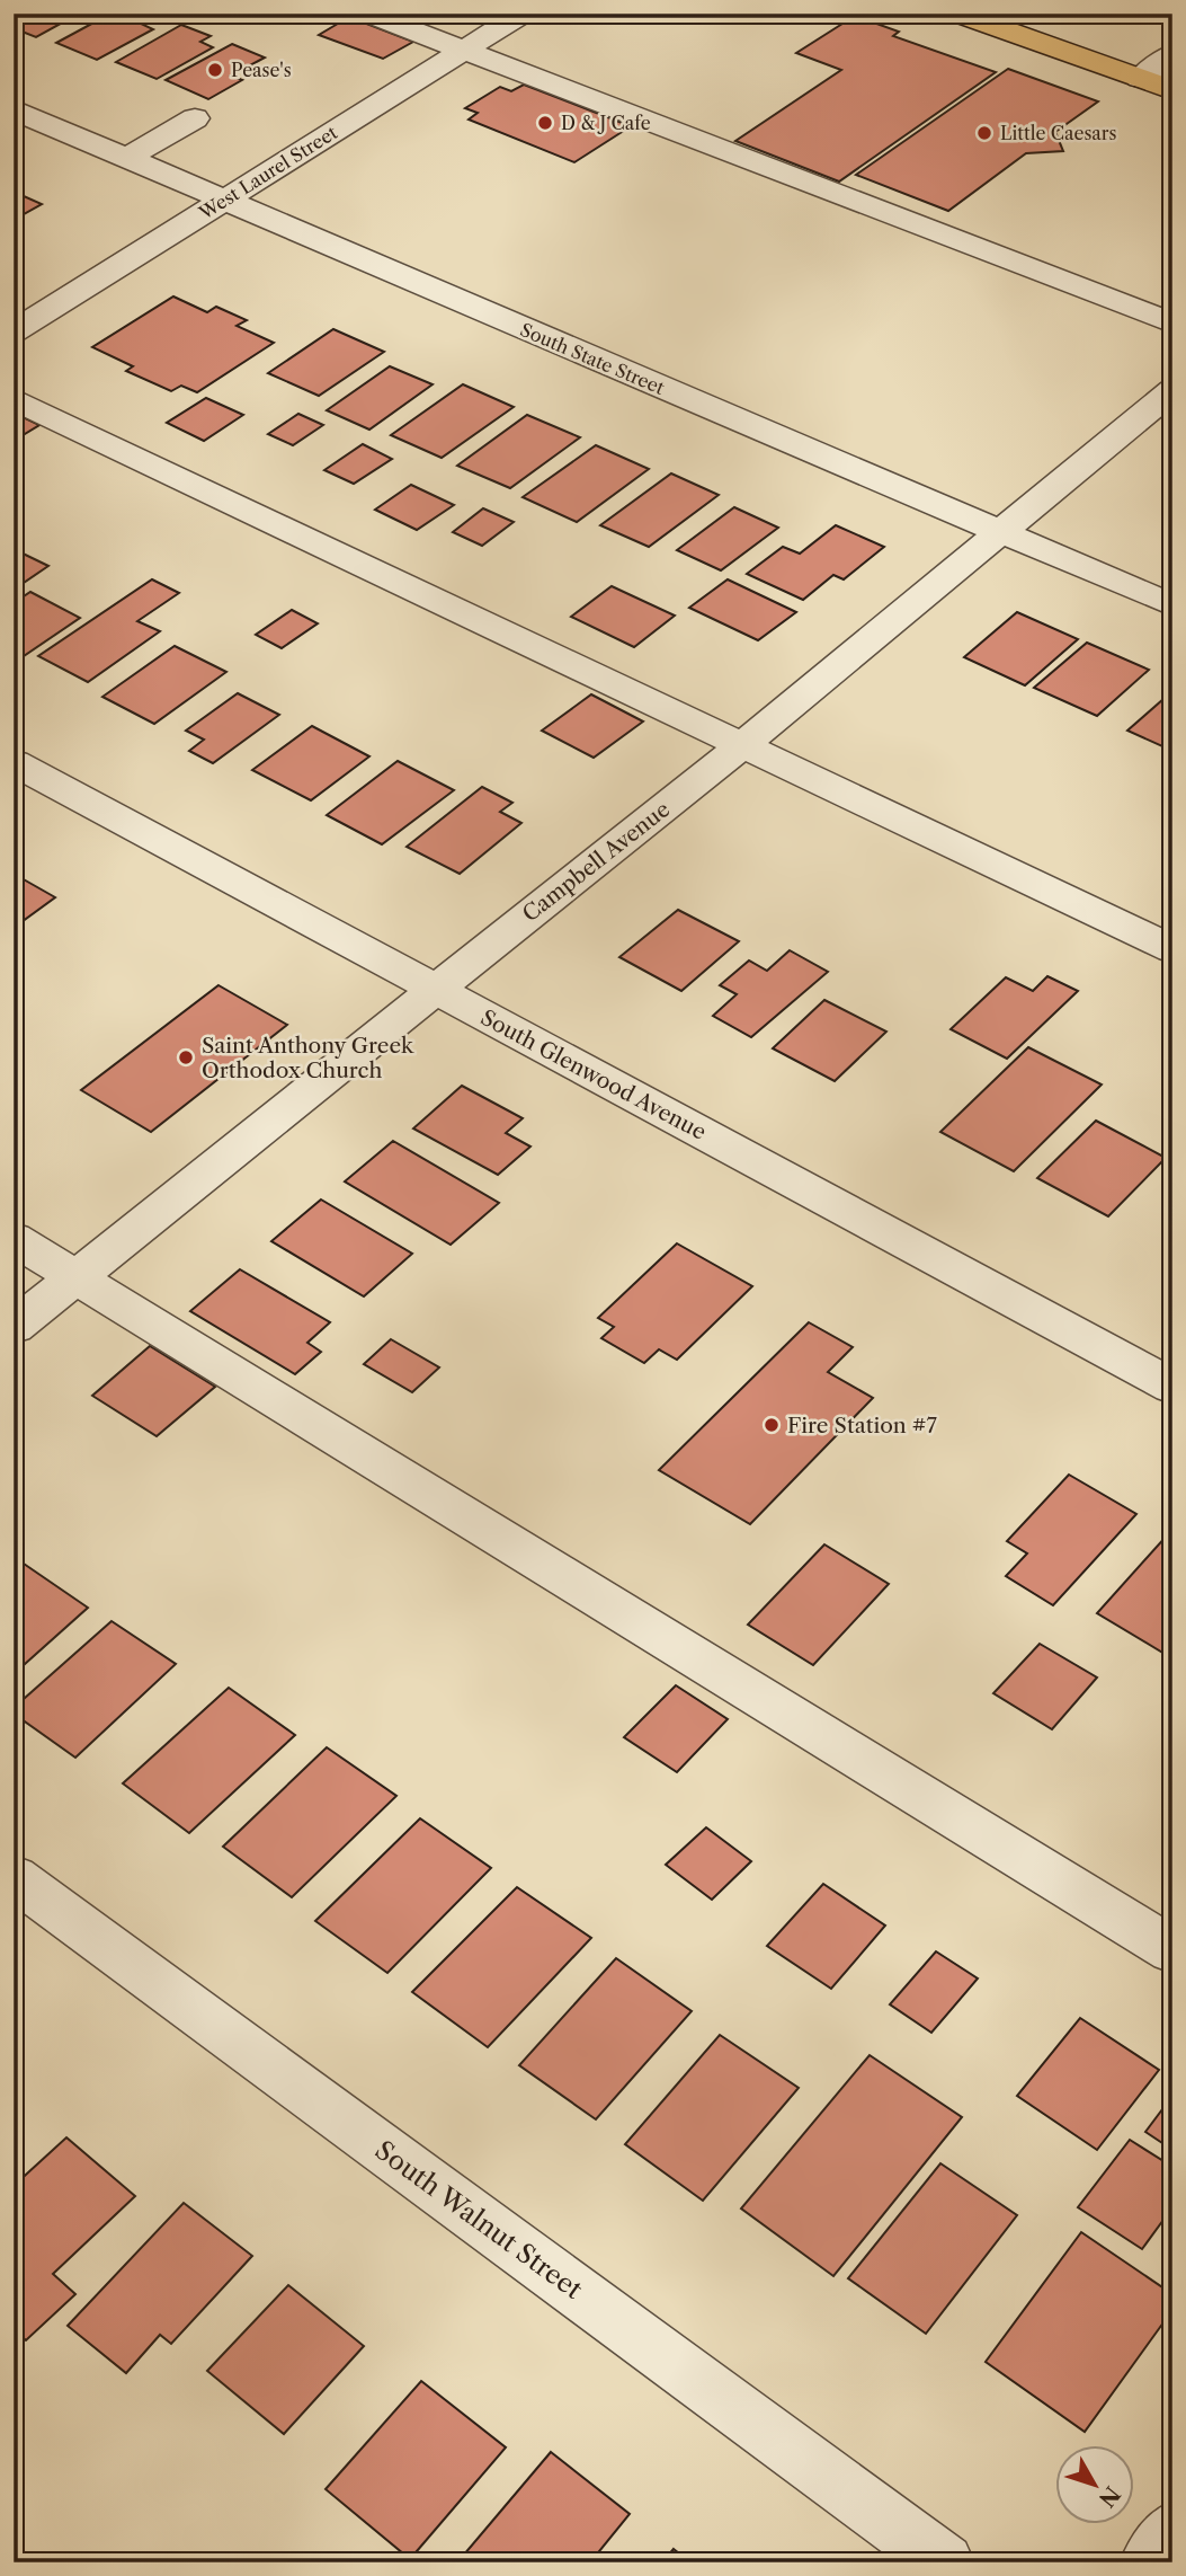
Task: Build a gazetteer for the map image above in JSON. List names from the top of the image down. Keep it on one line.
{"streets":{"street":["West Laurel Street","South State Street","Campbell Avenue","South Glenwood Avenue","South Walnut Street"]},"crossings":[["West Laurel Street","South State Street"],["South State Street","Campbell Avenue"],["Campbell Avenue","South Glenwood Avenue"]],"places":["Pease's","D & J Cafe","Little Caesars","Saint Anthony Greek Orthodox Church","Fire Station #7"],"north":"bottom right"}
